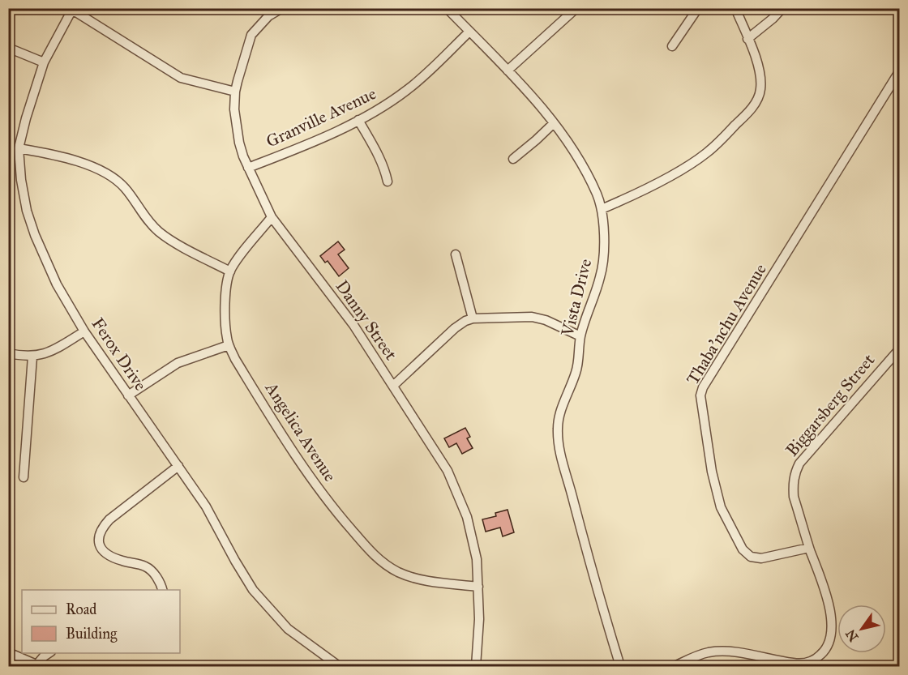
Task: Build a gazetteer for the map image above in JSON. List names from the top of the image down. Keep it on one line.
{"streets":{"street":["Granville Avenue","Vista Drive","Danny Street","Thaba'nchu Avenue","Ferox Drive","Biggarsberg Street","Angelica Avenue"]},"crossings":[["Granville Avenue","Vista Drive"],["Granville Avenue","Danny Street"],["Danny Street","Angelica Avenue"],["Thaba'nchu Avenue","Biggarsberg Street"]],"legend":["Road","Building"],"north":"bottom left"}
